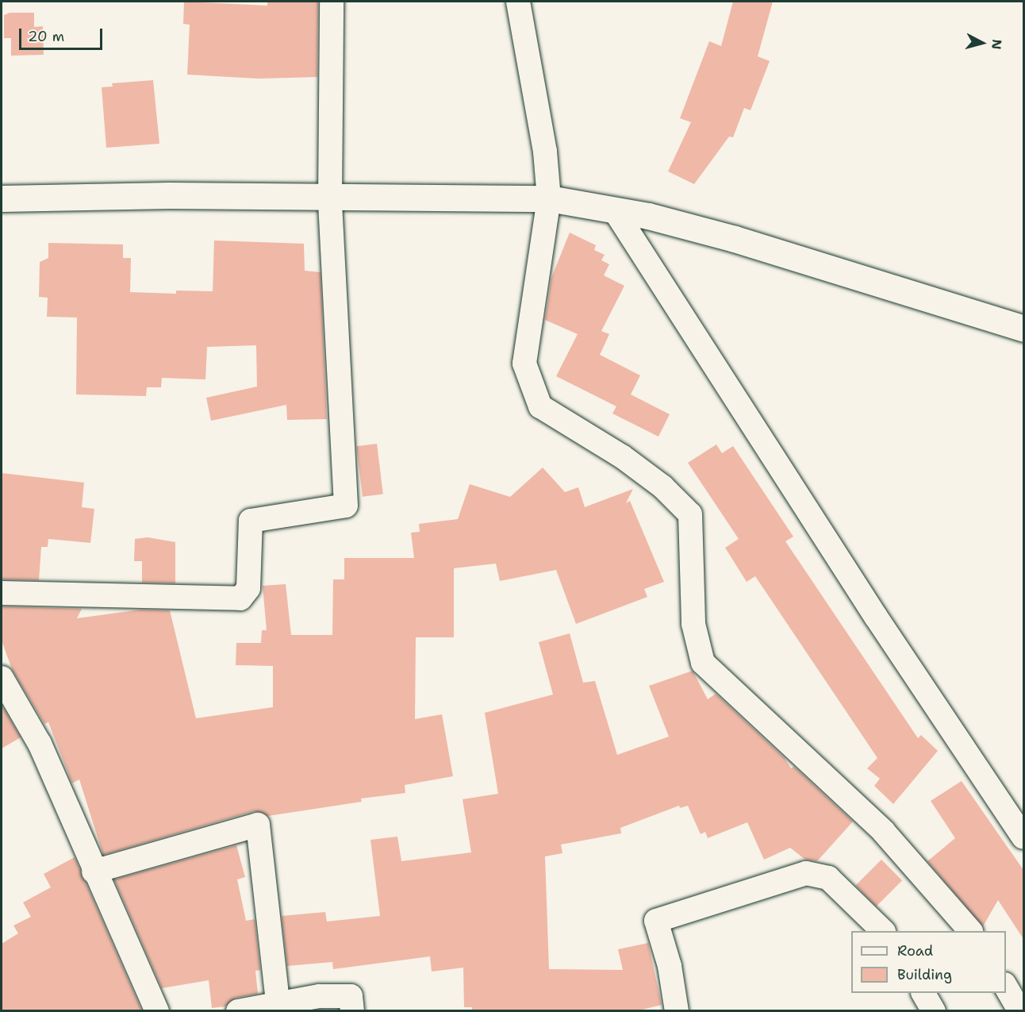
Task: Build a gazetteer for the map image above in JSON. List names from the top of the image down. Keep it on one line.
{"legend":["Road","Building"],"scale_bar":"20 m","north":"right"}
